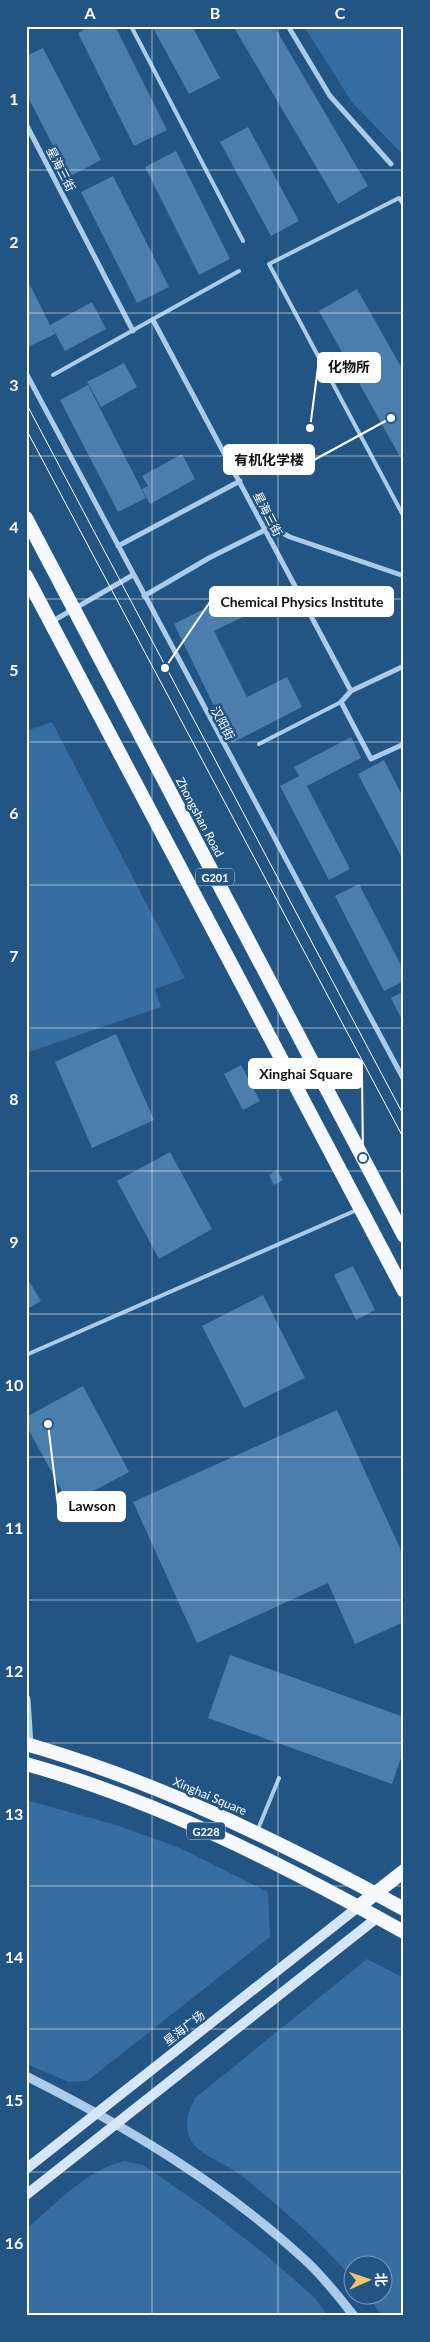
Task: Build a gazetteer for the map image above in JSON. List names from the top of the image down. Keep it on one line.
{"streets":{"highway":["Zhongshan Road","G201","Xinghai Square","G228"],"main road":["星海广场"],"street":["星海三街","汉阳街"]},"crossings":[["Xinghai Square","G228"],["G228","星海广场"]],"places":["有机化学楼","化物所","Chemical Physics Institute","Xinghai Square","Lawson"],"north":"right","grid":{"columns":["A","B","C"],"rows":["1","2","3","4","5","6","7","8","9","10","11","12","13","14","15","16"]}}
